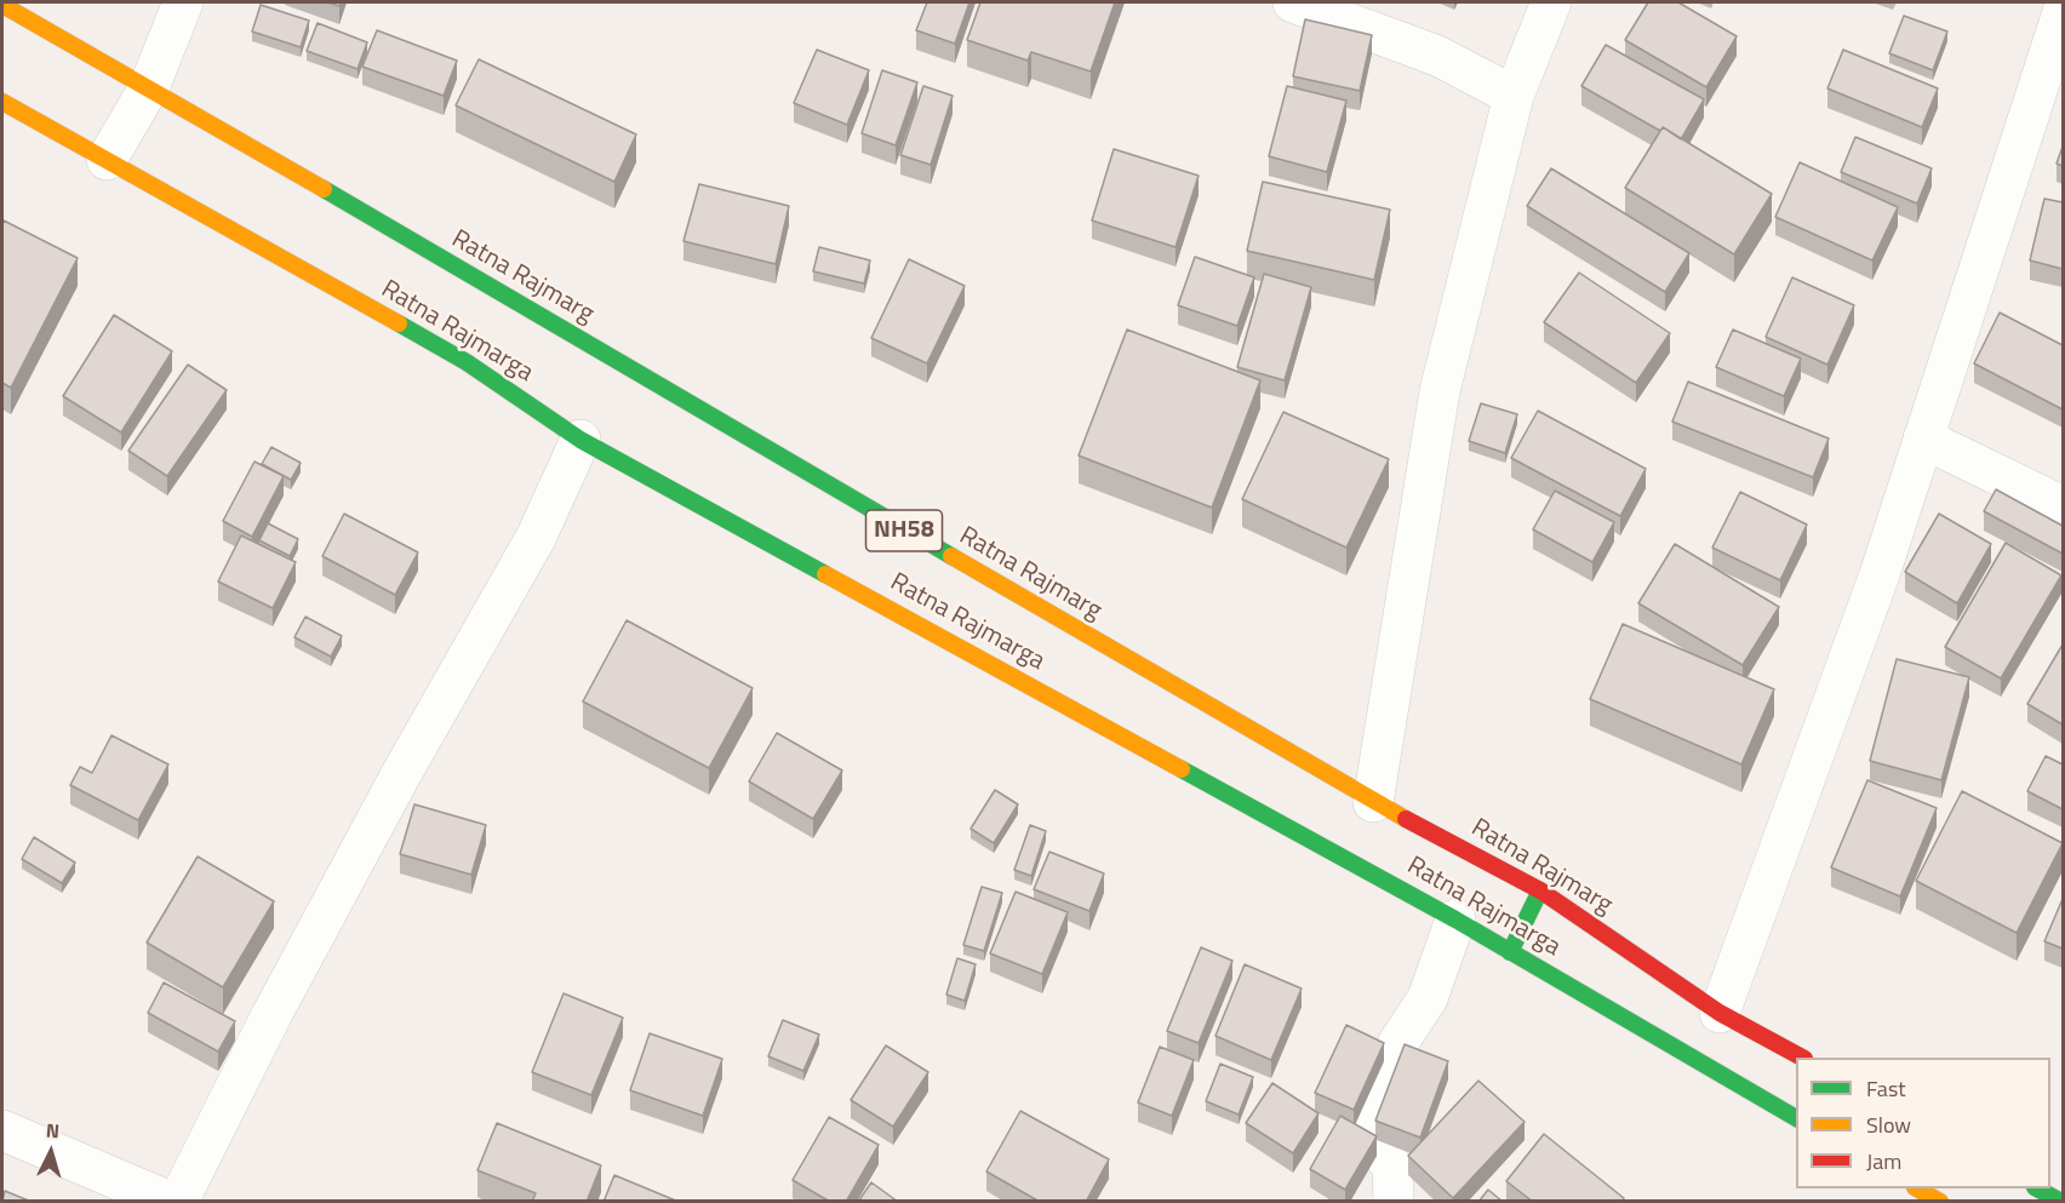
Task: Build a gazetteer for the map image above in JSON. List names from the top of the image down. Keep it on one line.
{"streets":{"main road":["Ratna Rajmarg","Ratna Rajmarga","NH58"]},"legend":["Fast","Slow","Jam"],"north":"top"}
